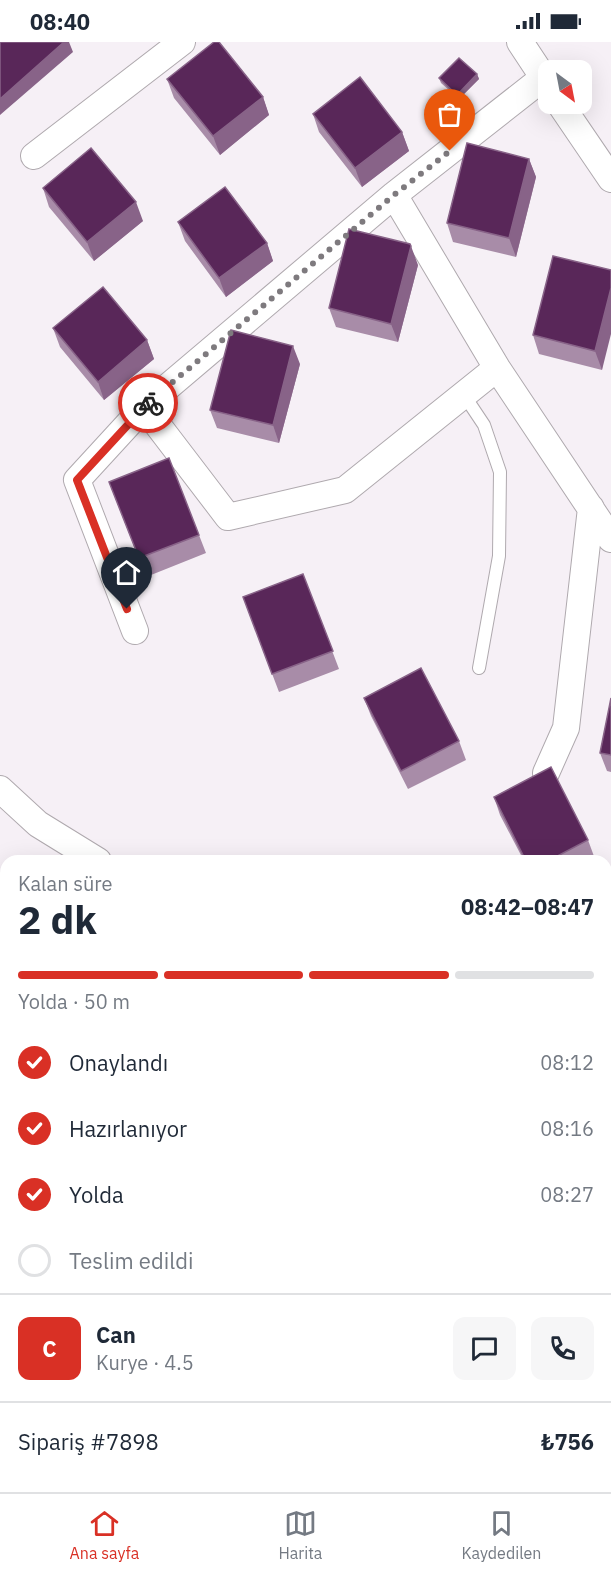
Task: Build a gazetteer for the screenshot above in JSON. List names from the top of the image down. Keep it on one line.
{"north":"bottom right","page":{"status":"08:40","heading":["2 dk","Kalan süre","08:42–08:47"],"panel":["Can","Kurye · 4.5","Sipariş #7898","₺756"],"bar":"Yolda · 50 m","list":[["Onaylandı","08:12"],["Hazırlanıyor","08:16"],["Yolda","08:27"],"Teslim edildi"],"round":"C","tabs":["Ana sayfa","Harita","Kaydedilen"]}}
